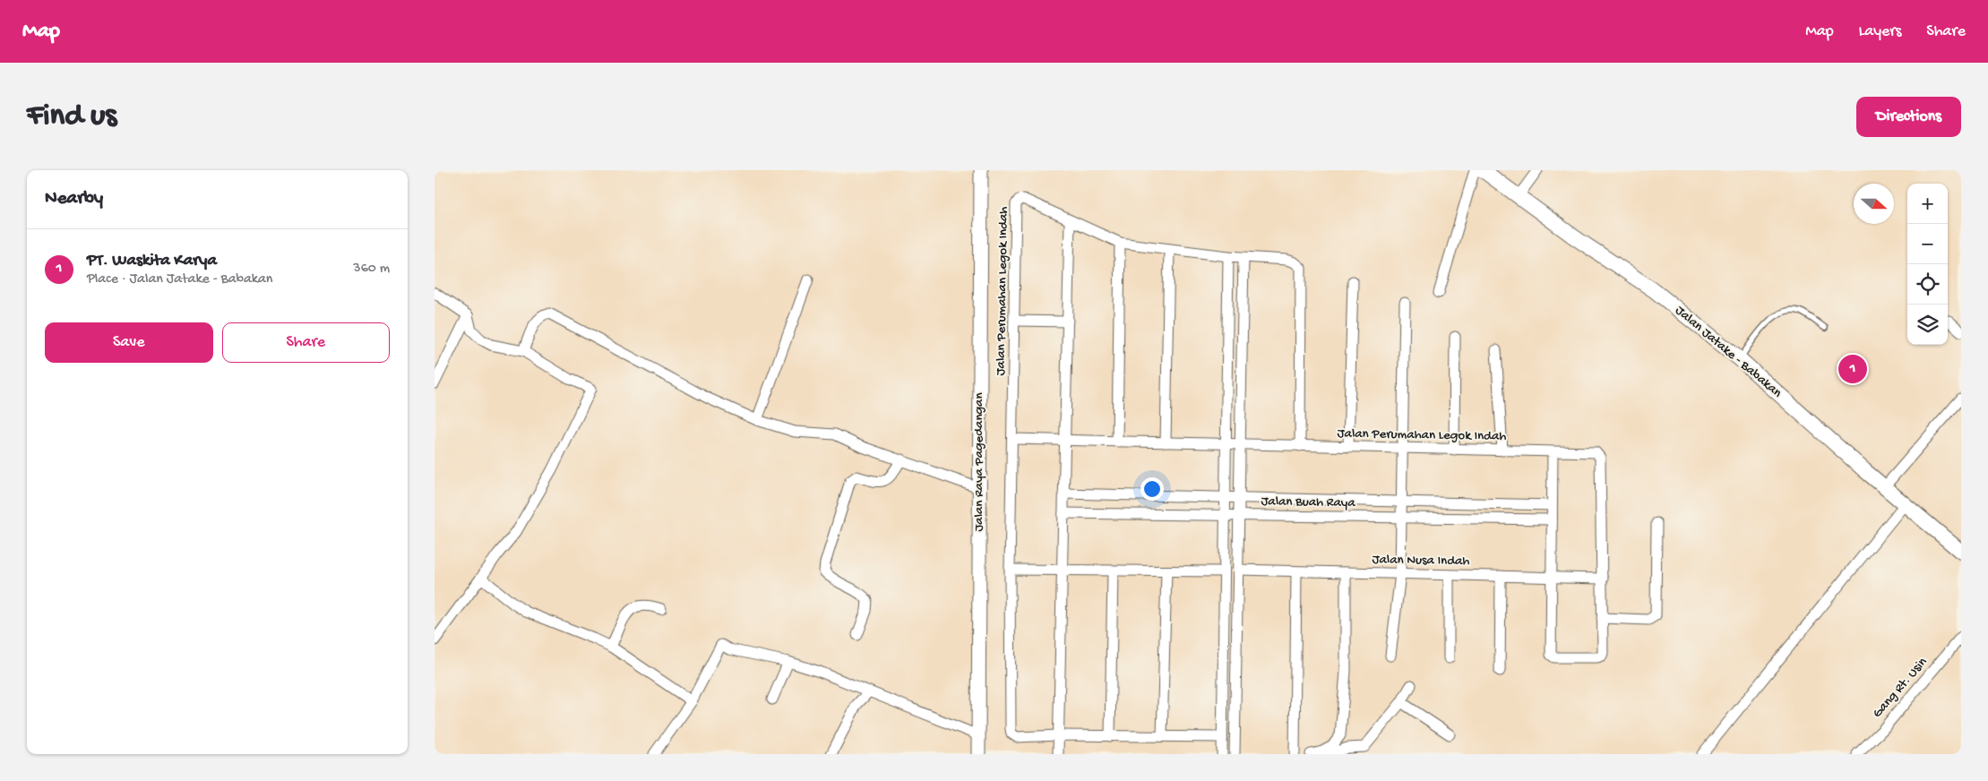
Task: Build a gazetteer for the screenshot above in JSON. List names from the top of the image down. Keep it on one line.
{"streets":{"main road":["Jalan Jatake - Babakan"],"street":["Jalan Perumahan Legok Indah","Jalan Raya Pagedangan","Jalan Buah Raya","Jalan Nusa Indah","Gang Rt. Usin"]},"crossings":[["Jalan Perumahan Legok Indah","Jalan Nusa Indah"]],"north":"right","page":{"header":"Map","nav":["Map","Layers","Share"],"buttons":["Directions",["Save","Share"]],"title":"Find us","heading":"Nearby","map_buttons":["+","−"],"list":[{"mark":"1","name":"PT. Waskita Karya","note":"Place · Jalan Jatake - Babakan","value":"360 m"}],"pins":"1"}}
